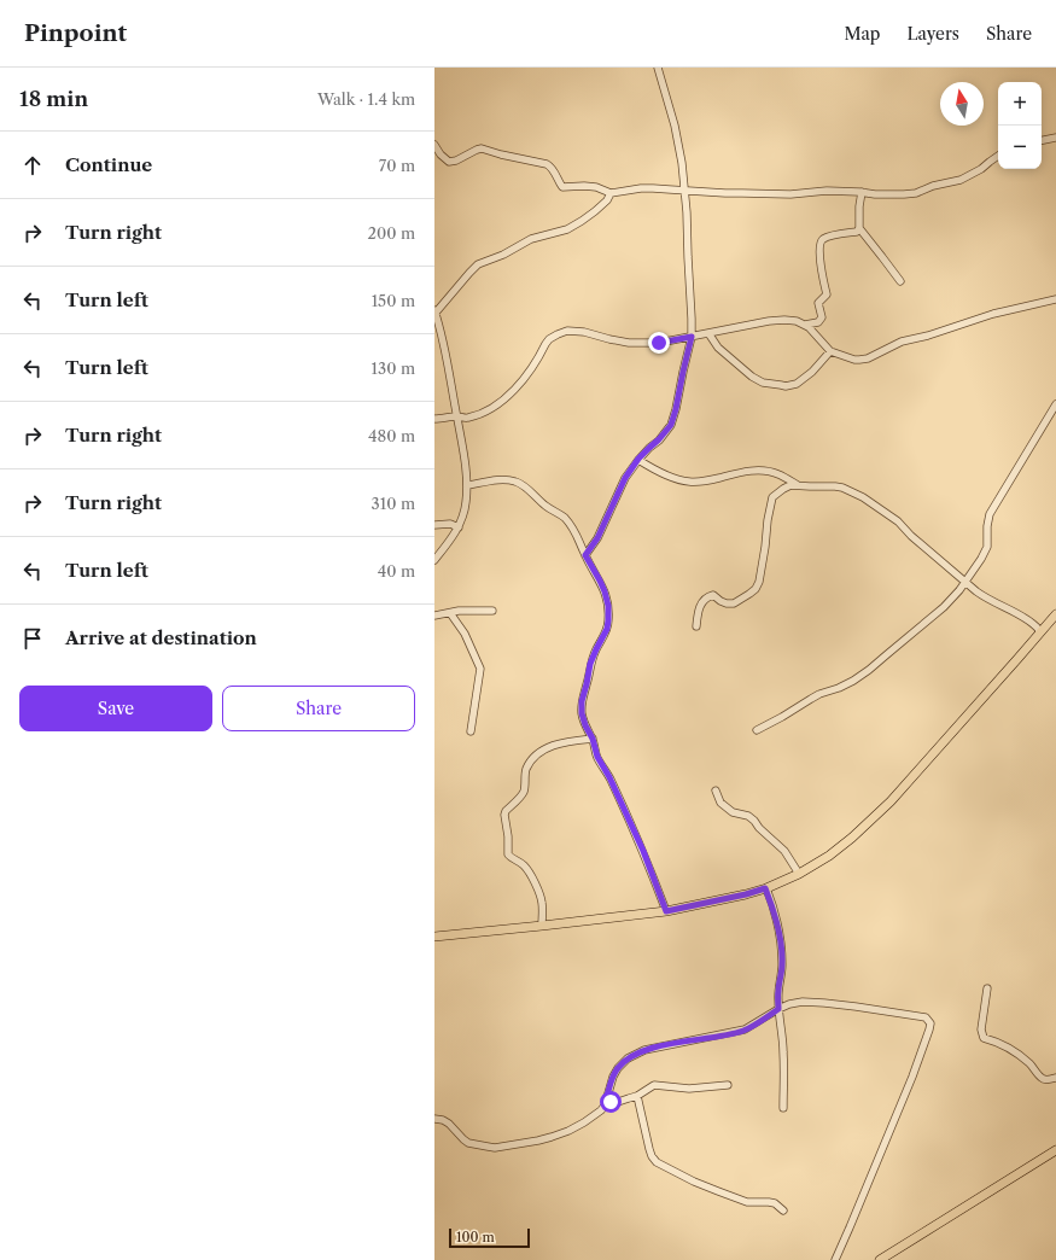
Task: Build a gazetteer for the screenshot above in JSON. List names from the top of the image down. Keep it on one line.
{"scale_bar":"100 m","north":"top","page":{"header":"Pinpoint","nav":["Map","Layers","Share"],"heading":["18 min","Walk · 1.4 km"],"map_buttons":["+","−"],"list":[["Continue","70 m"],["Turn right","200 m"],["Turn left","150 m"],["Turn left","130 m"],["Turn right","480 m"],["Turn right","310 m"],["Turn left","40 m"],"Arrive at destination"],"buttons":["Save","Share"],"scale":"100 m"}}
